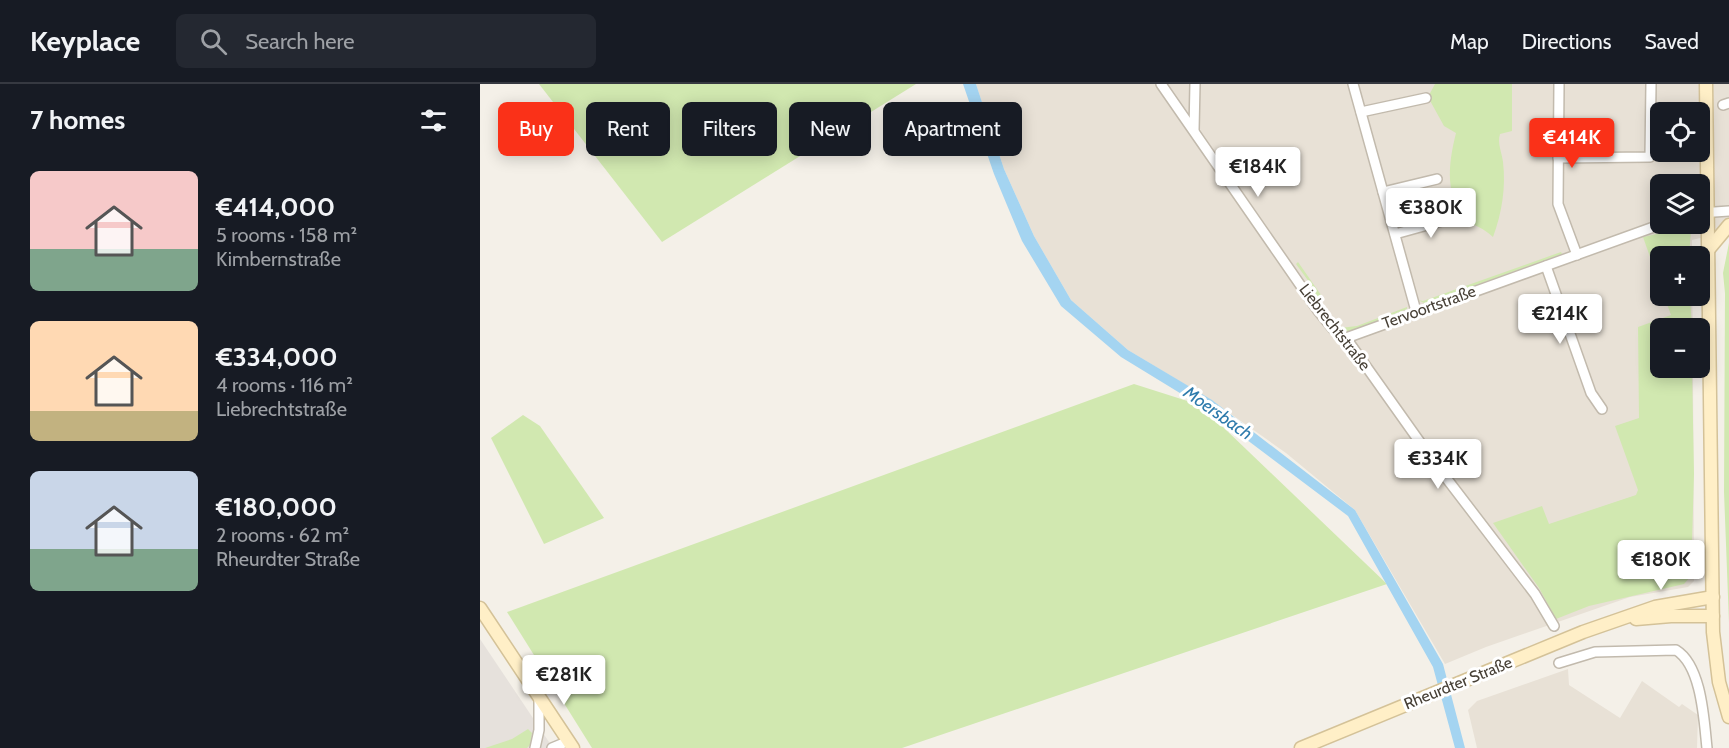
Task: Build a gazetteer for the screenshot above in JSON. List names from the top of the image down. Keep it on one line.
{"streets":{"main road":["Rheurdter Straße"],"street":["Tervoortstraße","Liebrechtstraße"]},"crossings":[["Tervoortstraße","Liebrechtstraße"]],"water":["Moersbach"],"page":{"header":"Keyplace","search":"Search here","nav":["Map","Directions","Saved"],"heading":"7 homes","map_buttons":["+","−"],"chip":["Buy","Rent","Filters","New","Apartment"],"price":["€414K","€184K","€380K","€214K","€334K","€180K","€281K"],"list":[{"name":"€414,000","note":"5 rooms · 158 m² · Kimbernstraße"},{"name":"€334,000","note":"4 rooms · 116 m² · Liebrechtstraße"},{"name":"€180,000","note":"2 rooms · 62 m² · Rheurdter Straße"}]}}
